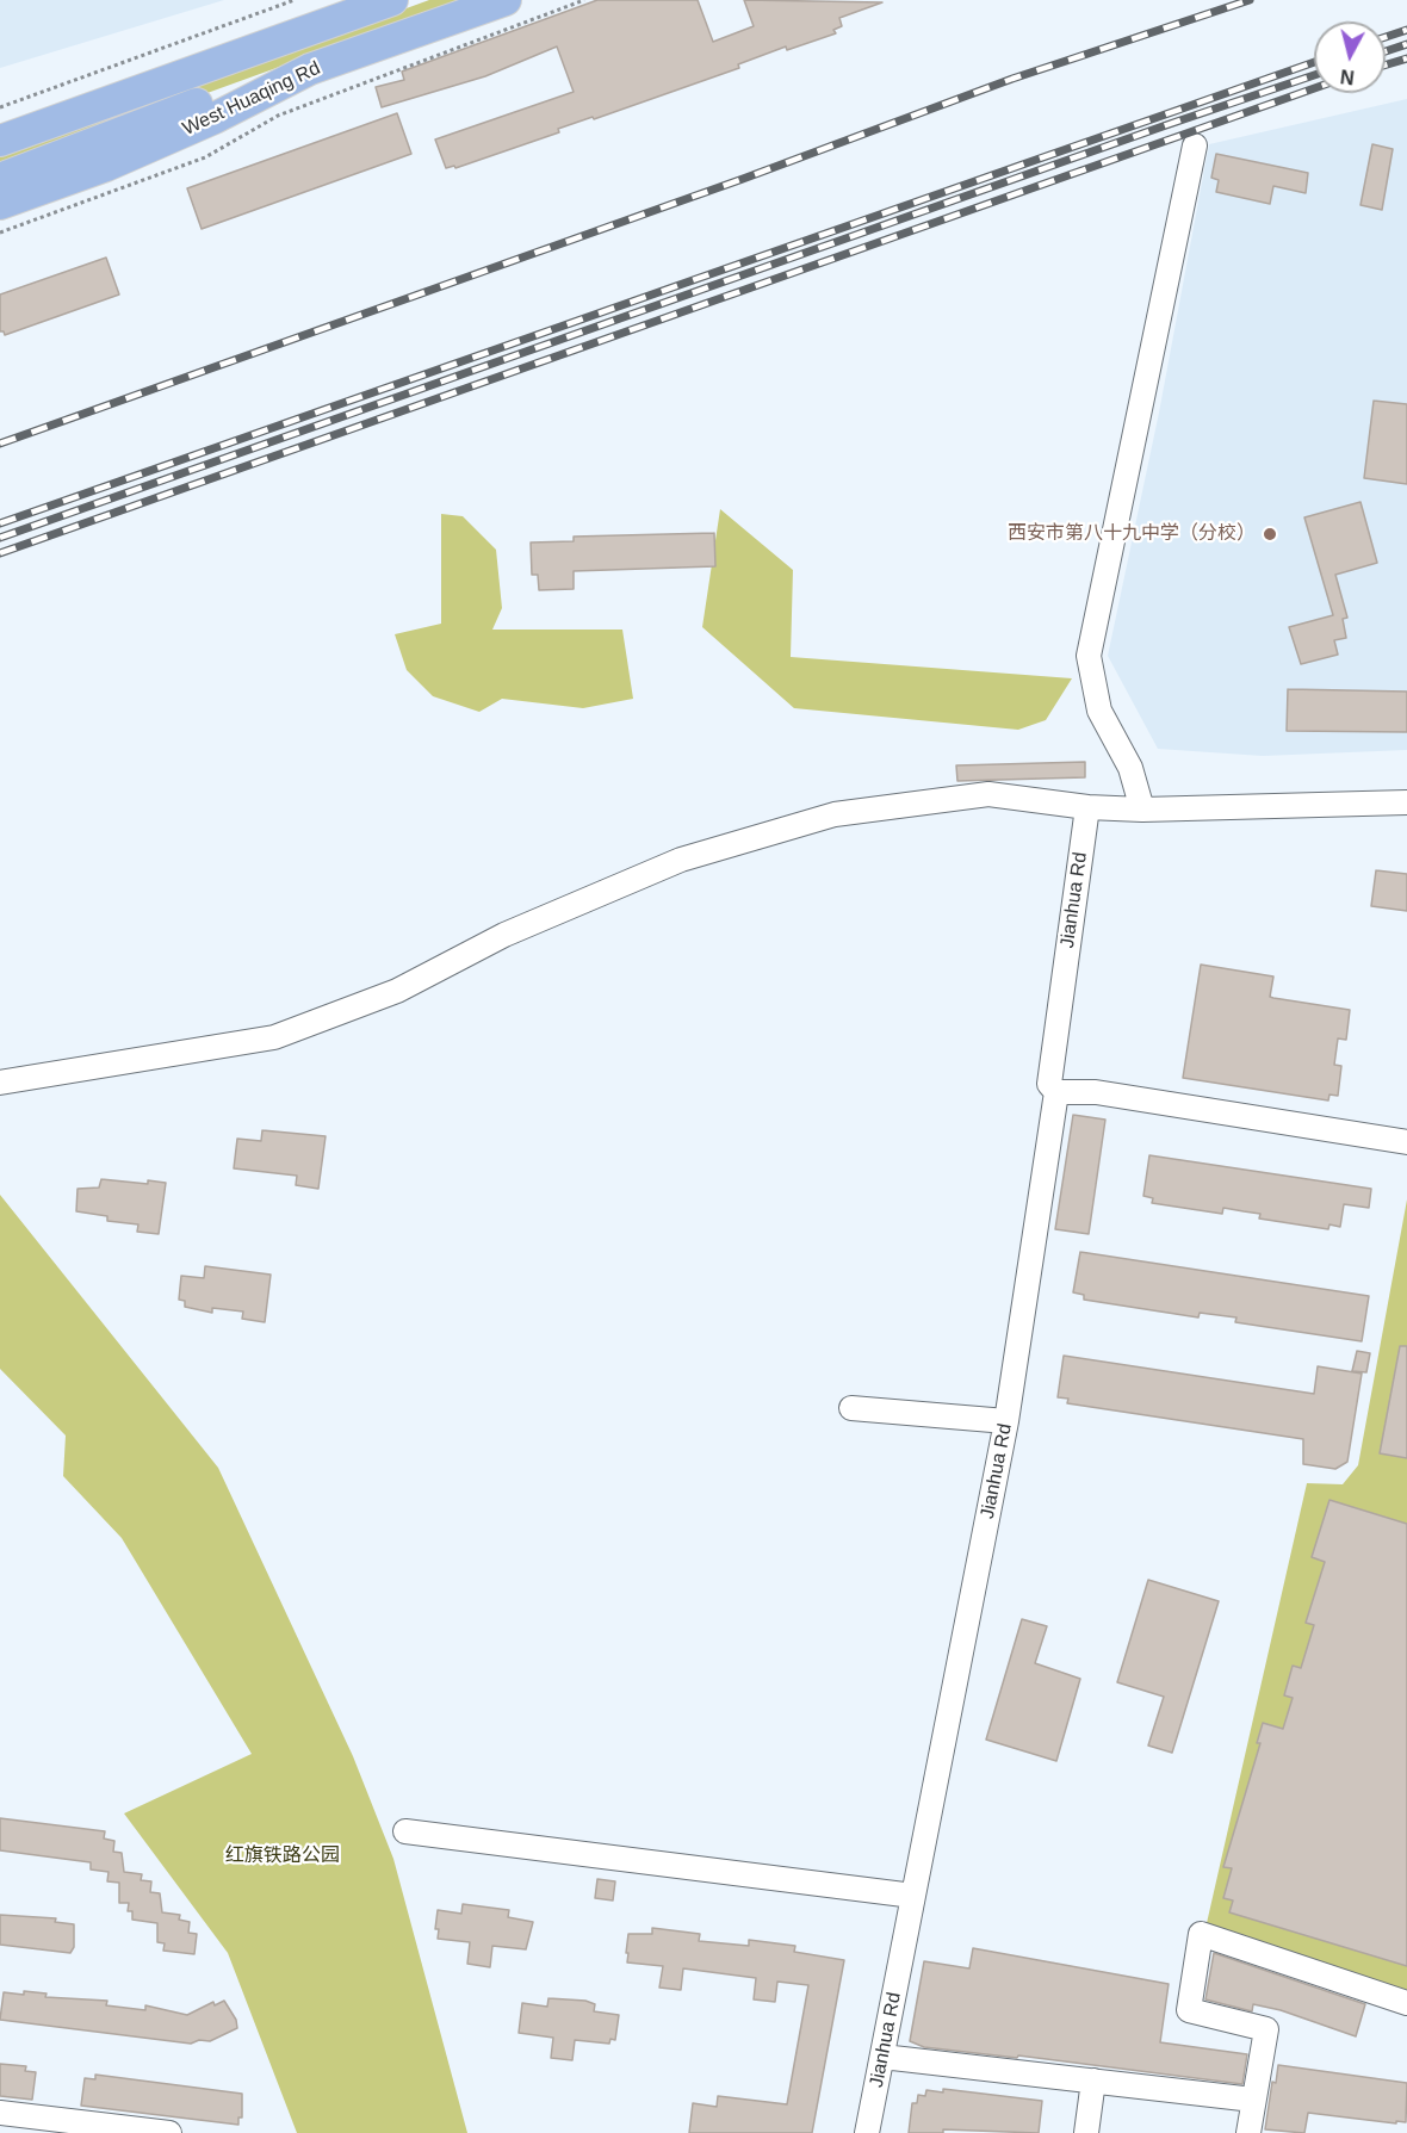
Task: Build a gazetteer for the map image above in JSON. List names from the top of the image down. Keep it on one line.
{"streets":{"main road":["West Huaqing Rd"],"street":["Jianhua Rd"]},"parks":["红旗铁路公园"],"places":["西安市第八十九中学（分校）"],"north":"bottom"}
